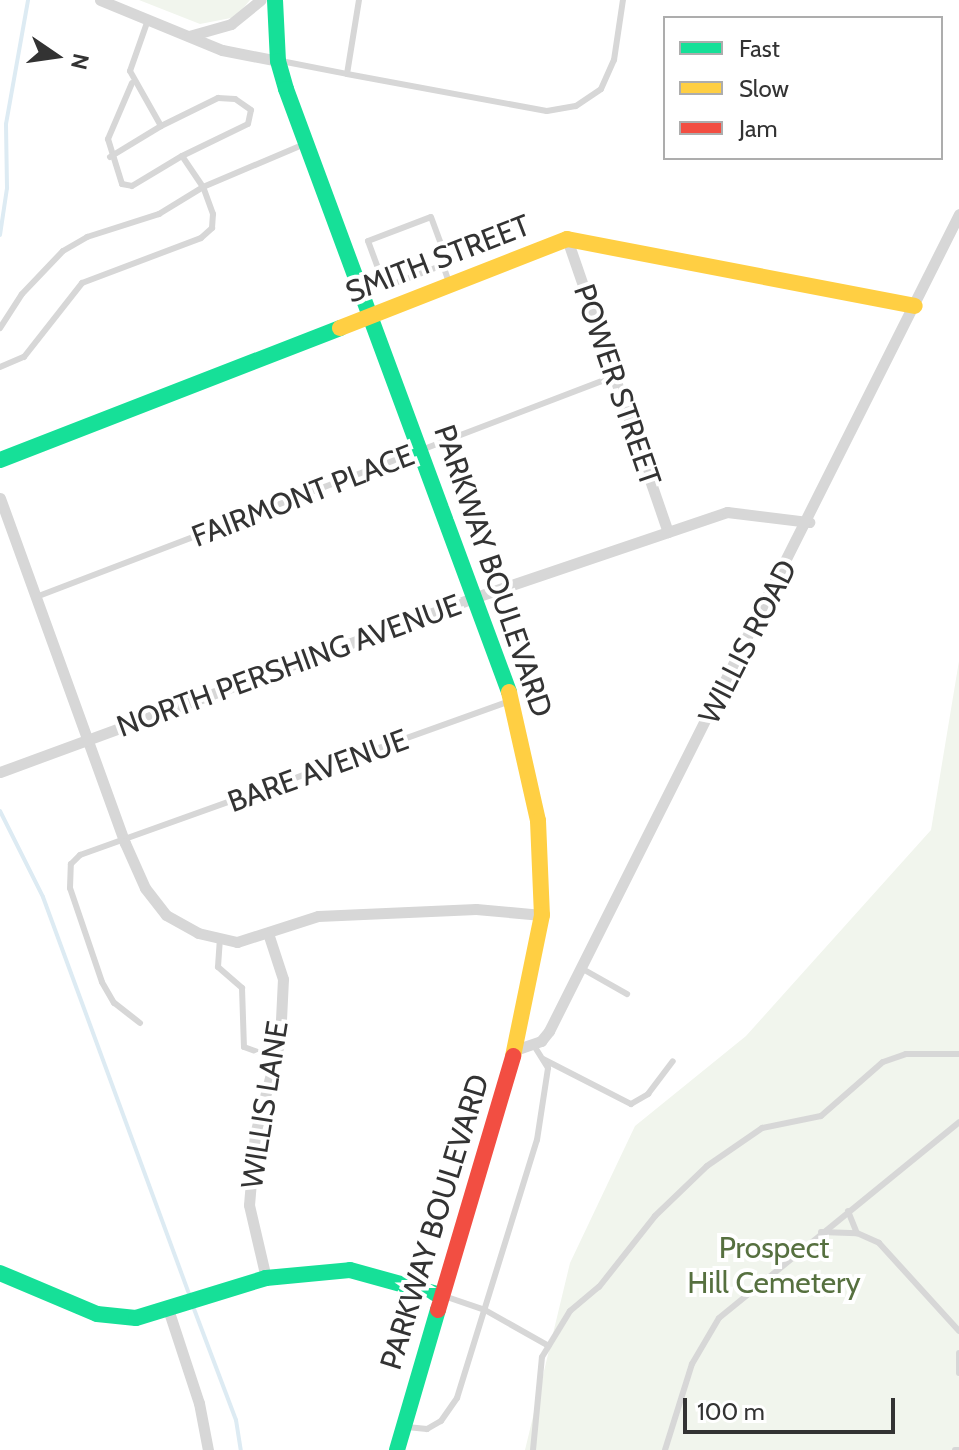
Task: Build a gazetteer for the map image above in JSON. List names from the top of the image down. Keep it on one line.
{"streets":{"street":["SMITH STREET","POWER STREET","PARKWAY BOULEVARD","WILLIS ROAD","NORTH PERSHING AVENUE","WILLIS LANE"],"lane":["FAIRMONT PLACE","BARE AVENUE"]},"crossings":[["SMITH STREET","POWER STREET"],["SMITH STREET","PARKWAY BOULEVARD"],["SMITH STREET","WILLIS ROAD"],["POWER STREET","FAIRMONT PLACE"],["POWER STREET","NORTH PERSHING AVENUE"],["FAIRMONT PLACE","PARKWAY BOULEVARD"],["PARKWAY BOULEVARD","NORTH PERSHING AVENUE"],["PARKWAY BOULEVARD","BARE AVENUE"],["WILLIS ROAD","NORTH PERSHING AVENUE"]],"parks":["Prospect Hill Cemetery"],"legend":["Fast","Slow","Jam"],"scale_bar":"100 m","north":"right"}
